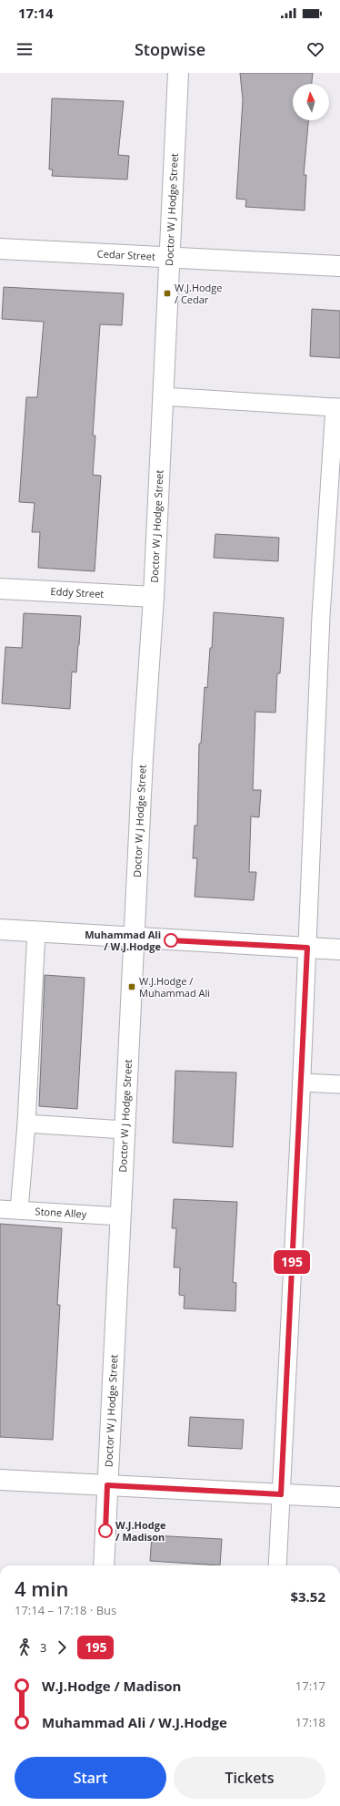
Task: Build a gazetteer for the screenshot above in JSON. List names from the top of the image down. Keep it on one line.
{"streets":{"main road":["Doctor W J Hodge Street","Cedar Street","Eddy Street"],"lane":["Stone Alley"]},"crossings":[["Doctor W J Hodge Street","Cedar Street"],["Doctor W J Hodge Street","Eddy Street"],["Doctor W J Hodge Street","Stone Alley"]],"places":{"transit":["W.J.Hodge / Cedar","W.J.Hodge / Muhammad Ali"],"other":["Muhammad Ali / W.J.Hodge","W.J.Hodge / Madison"]},"lines":["bus line 195"],"north":"top","page":{"status":"17:14","header":"Stopwise","on_map":"195","heading":["4 min","17:14 – 17:18 · Bus","$3.52"],"legs":["3","195"],"list":[{"name":"W.J.Hodge / Madison","value":"17:17"},{"name":"Muhammad Ali / W.J.Hodge","value":"17:18"}],"buttons":["Start","Tickets"]}}
